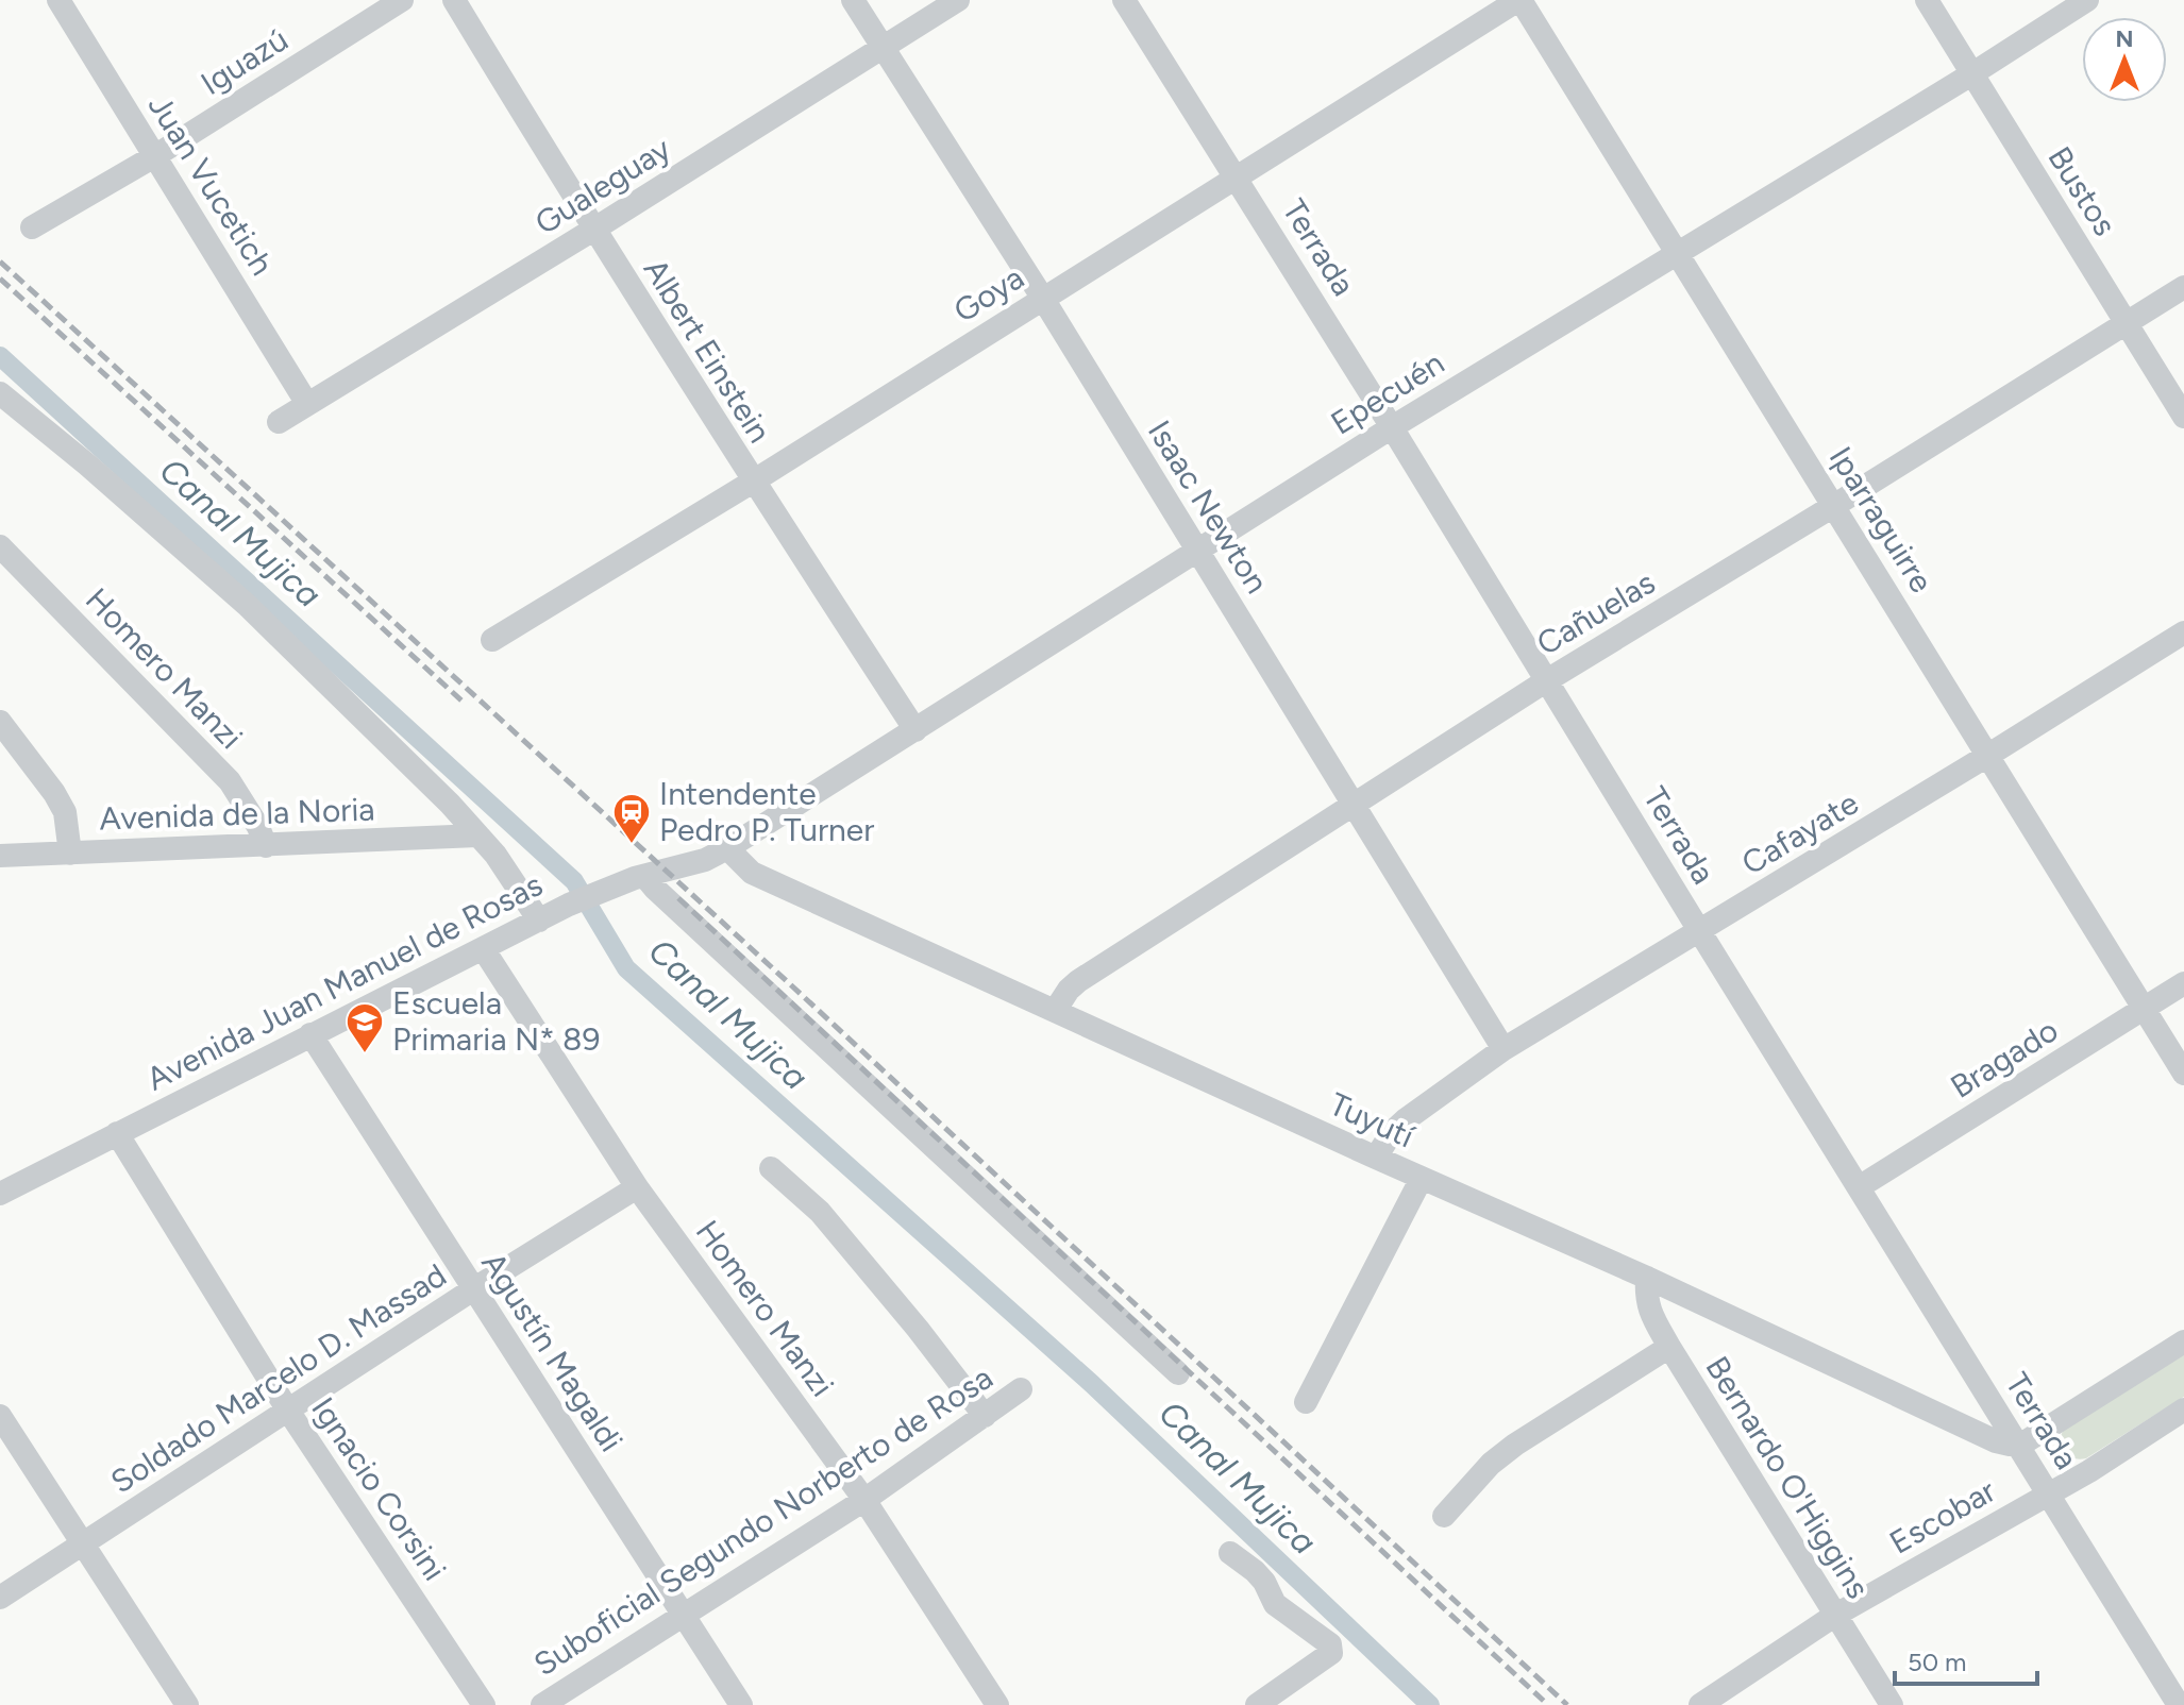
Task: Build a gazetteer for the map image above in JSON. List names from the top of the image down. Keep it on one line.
{"streets":{"street":["Iguazú","Juan Vucetich","Gualeguay","Bustos","Terrada","Goya","Albert Einstein","Epecuén","Isaac Newton","Iparraguirre","Cañuelas","Homero Manzi","Avenida de la Noria","Cafayate","Avenida Juan Manuel de Rosas","Bragado","Tuyutí","Agustín Magaldi","Soldado Marcelo D. Massad","Bernardo O'Higgins","Ignacio Corsini","Escobar","Suboficial Segundo Norberto de Rosa"]},"crossings":[["Iguazú","Juan Vucetich"],["Juan Vucetich","Gualeguay"],["Gualeguay","Albert Einstein"],["Gualeguay","Isaac Newton"],["Bustos","Epecuén"],["Bustos","Cañuelas"],["Terrada","Goya"],["Terrada","Epecuén"],["Terrada","Cañuelas"],["Terrada","Cafayate"],["Terrada","Bragado"],["Terrada","Tuyutí"],["Terrada","Escobar"],["Goya","Albert Einstein"],["Goya","Isaac Newton"],["Goya","Iparraguirre"],["Albert Einstein","Epecuén"],["Epecuén","Isaac Newton"],["Epecuén","Iparraguirre"],["Epecuén","Avenida Juan Manuel de Rosas"],["Epecuén","Tuyutí"],["Isaac Newton","Cañuelas"],["Isaac Newton","Cafayate"],["Iparraguirre","Cañuelas"],["Iparraguirre","Cafayate"],["Iparraguirre","Bragado"],["Cañuelas","Tuyutí"],["Homero Manzi","Avenida de la Noria"],["Homero Manzi","Avenida Juan Manuel de Rosas"],["Homero Manzi","Soldado Marcelo D. Massad"],["Homero Manzi","Suboficial Segundo Norberto de Rosa"],["Cafayate","Tuyutí"],["Avenida Juan Manuel de Rosas","Tuyutí"],["Avenida Juan Manuel de Rosas","Agustín Magaldi"],["Avenida Juan Manuel de Rosas","Ignacio Corsini"],["Tuyutí","Bernardo O'Higgins"],["Tuyutí","Escobar"],["Agustín Magaldi","Soldado Marcelo D. Massad"],["Agustín Magaldi","Suboficial Segundo Norberto de Rosa"],["Soldado Marcelo D. Massad","Ignacio Corsini"],["Bernardo O'Higgins","Escobar"]],"water":["Canal Mujica"],"places":{"station":["Intendente Pedro P. Turner"],"school or university":["Escuela Primaria N* 89"]},"scale_bar":"50 m","north":"top"}
